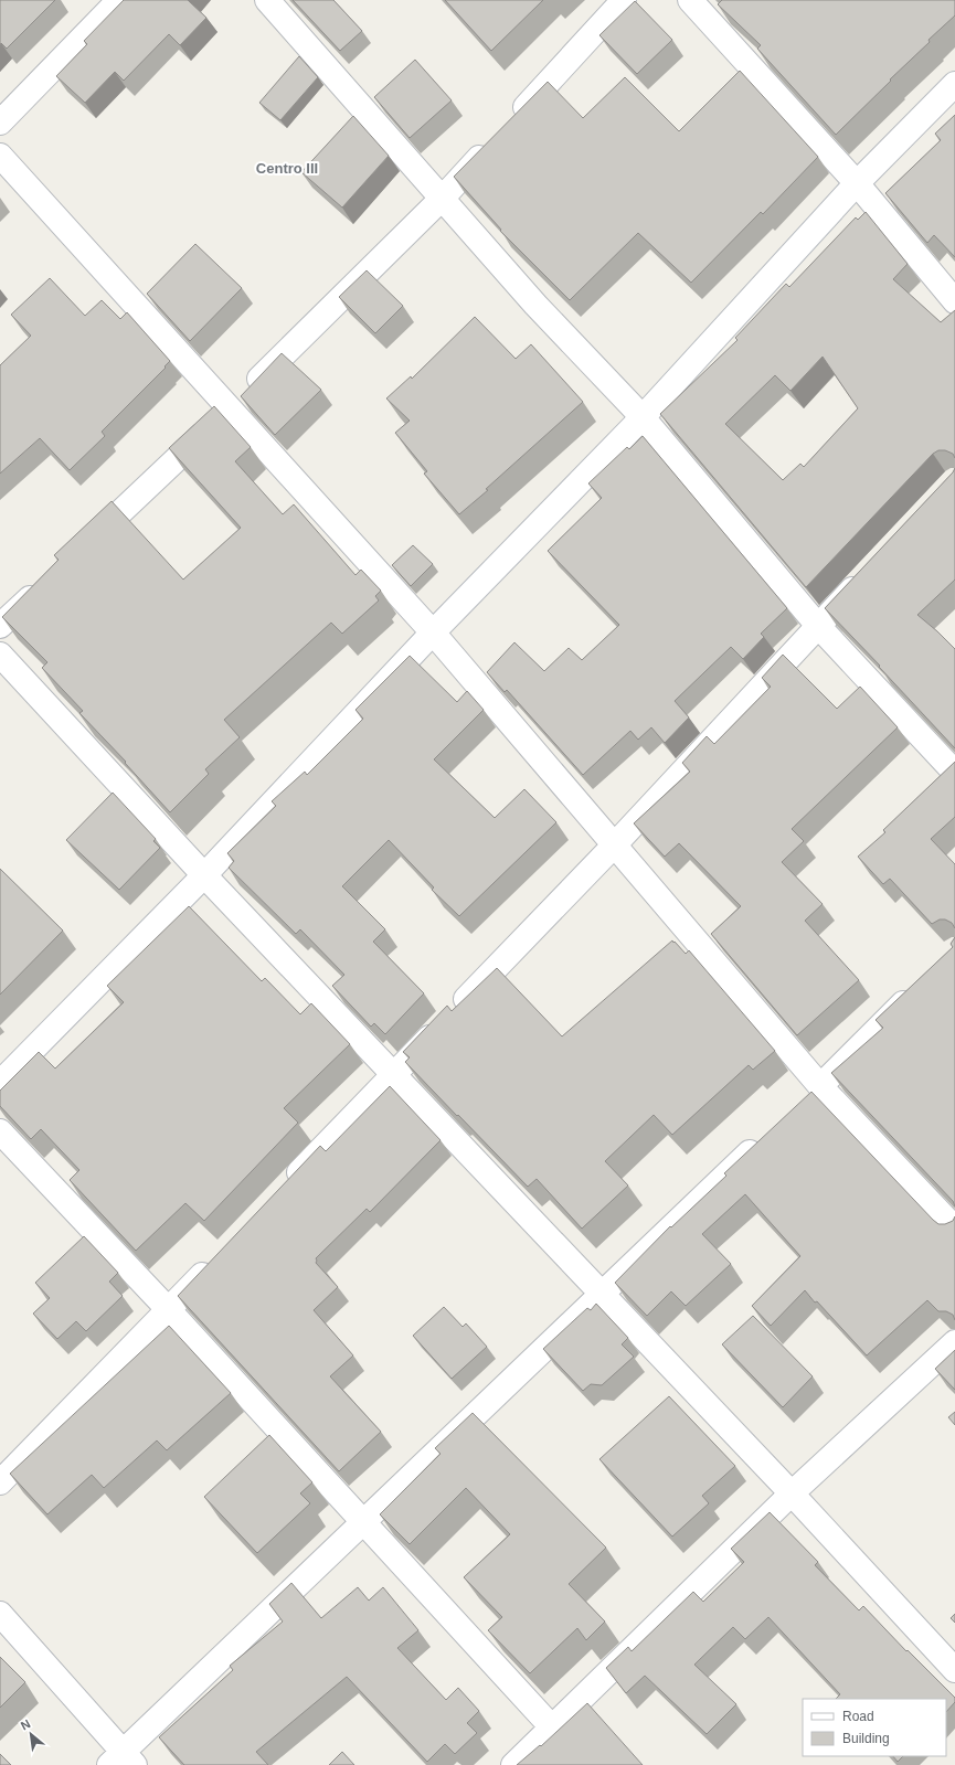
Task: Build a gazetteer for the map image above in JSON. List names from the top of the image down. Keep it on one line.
{"districts":["Centro III"],"legend":["Road","Building"],"north":"top left"}
